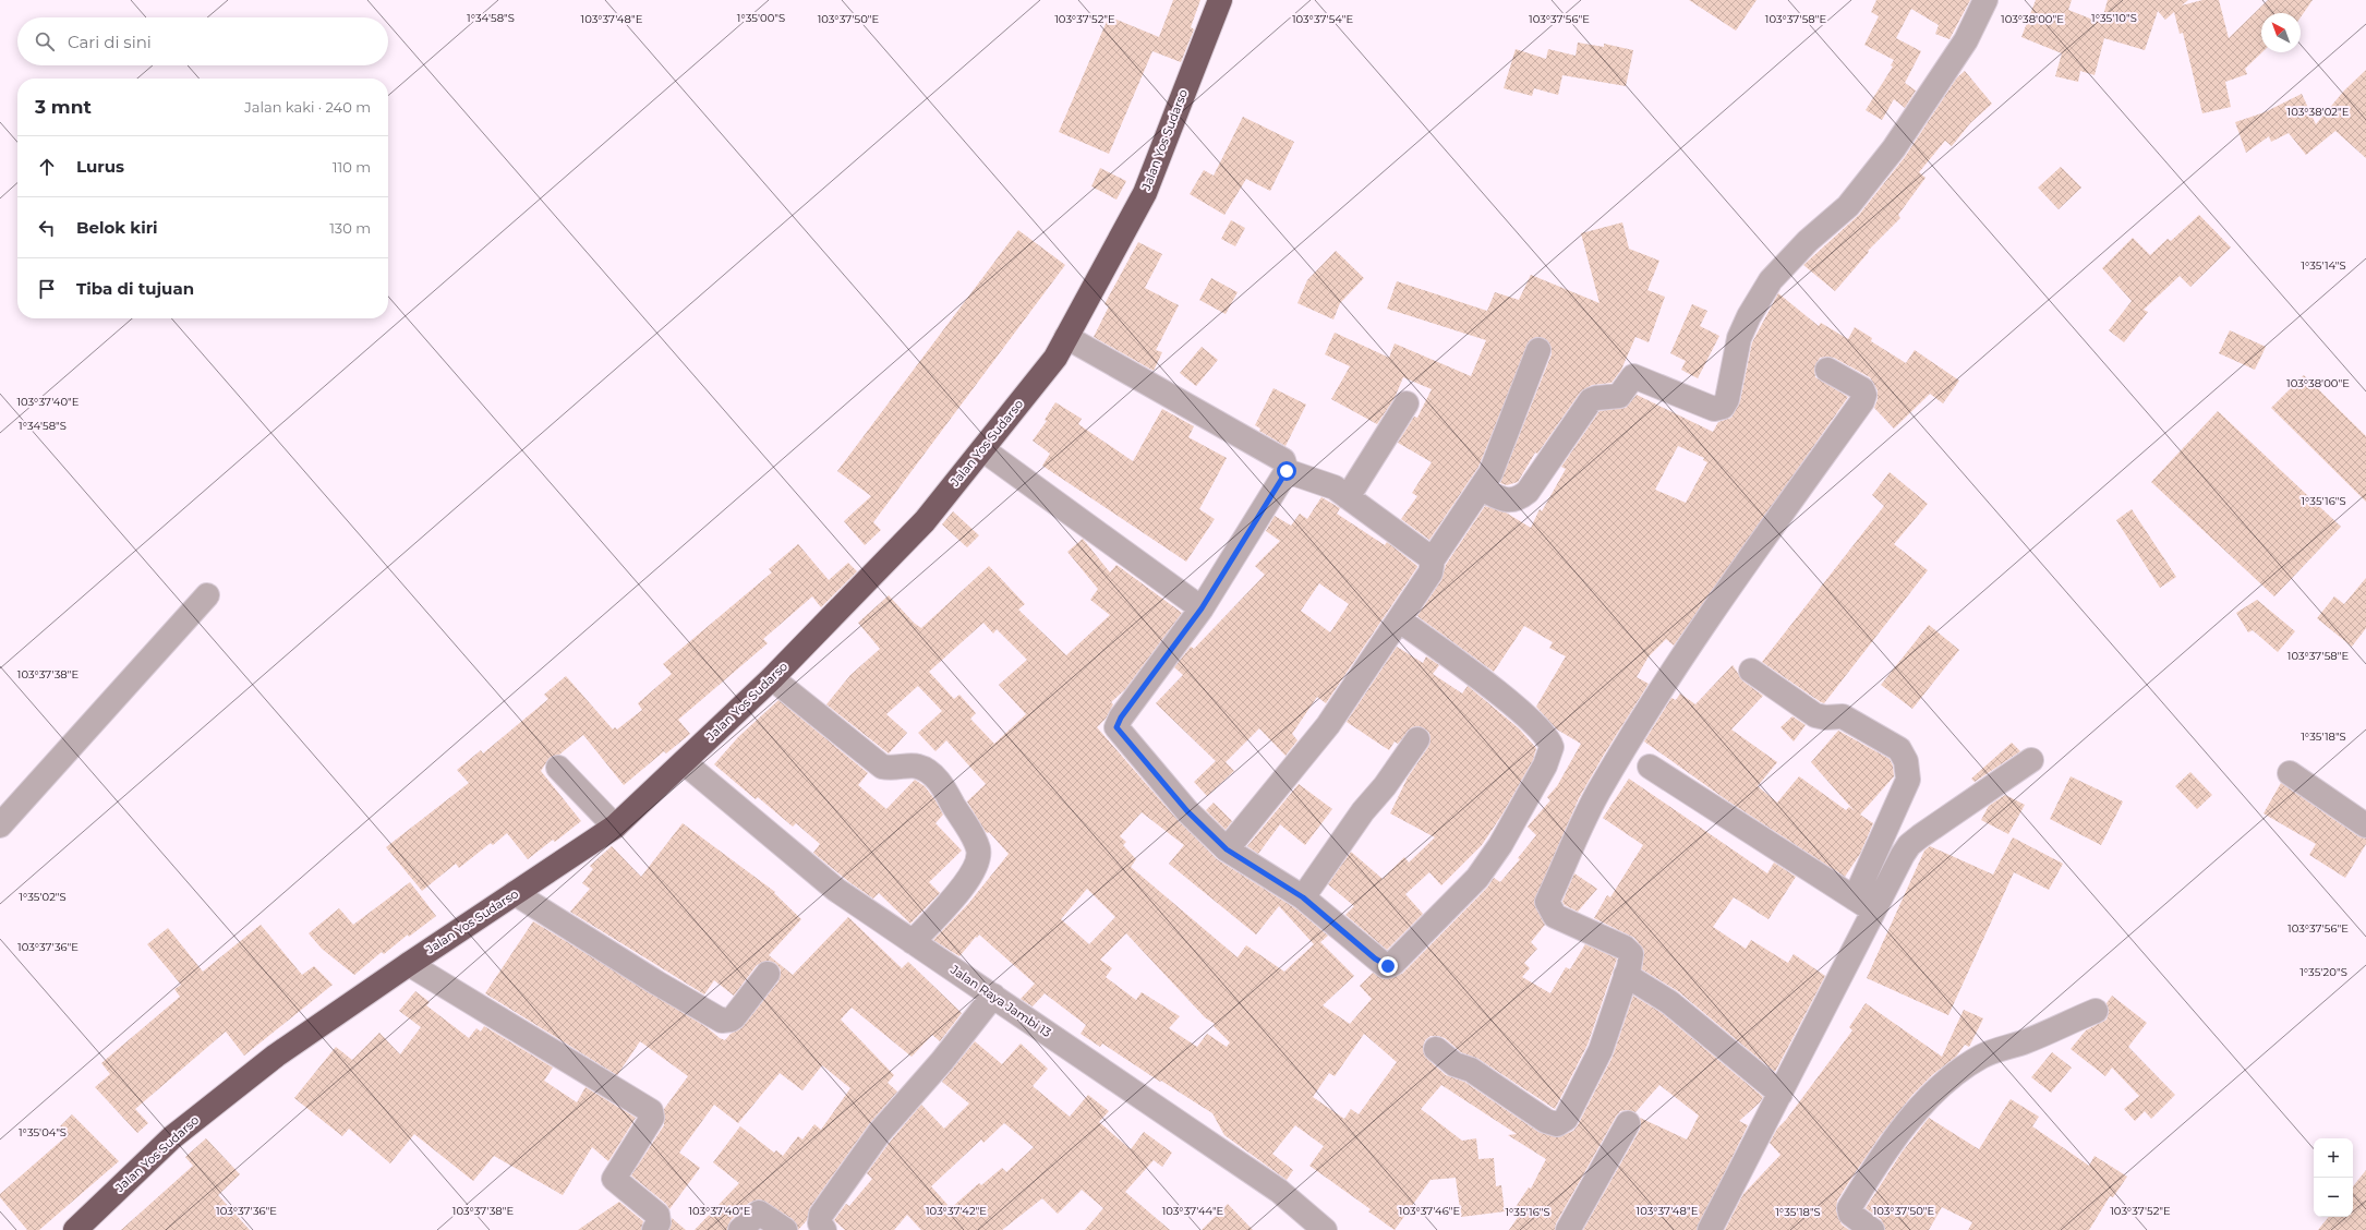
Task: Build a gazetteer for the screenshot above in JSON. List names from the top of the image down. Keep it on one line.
{"streets":{"highway":["Jalan Yos Sudarso"],"street":["Jalan Raya Jambi 13"]},"crossings":[["Jalan Yos Sudarso","Jalan Raya Jambi 13"]],"north":"top left","page":{"search":"Cari di sini","heading":["3 mnt","Jalan kaki · 240 m"],"list":[["Lurus","110 m"],["Belok kiri","130 m"],"Tiba di tujuan"],"map_buttons":["+","−"]},"coordinates":["1°34'58\"S","1°35'00\"S","1°35'10\"S","103°37'52\"E","103°37'54\"E","103°37'56\"E","103°37'48\"E","103°37'50\"E","103°37'58\"E","103°38'00\"E","103°38'02\"E","1°35'14\"S","103°37'40\"E","1°35'16\"S","103°37'38\"E","1°35'18\"S","1°35'02\"S","103°37'36\"E","1°35'20\"S","1°35'04\"S","103°37'42\"E","103°37'44\"E","103°37'46\"E"]}
